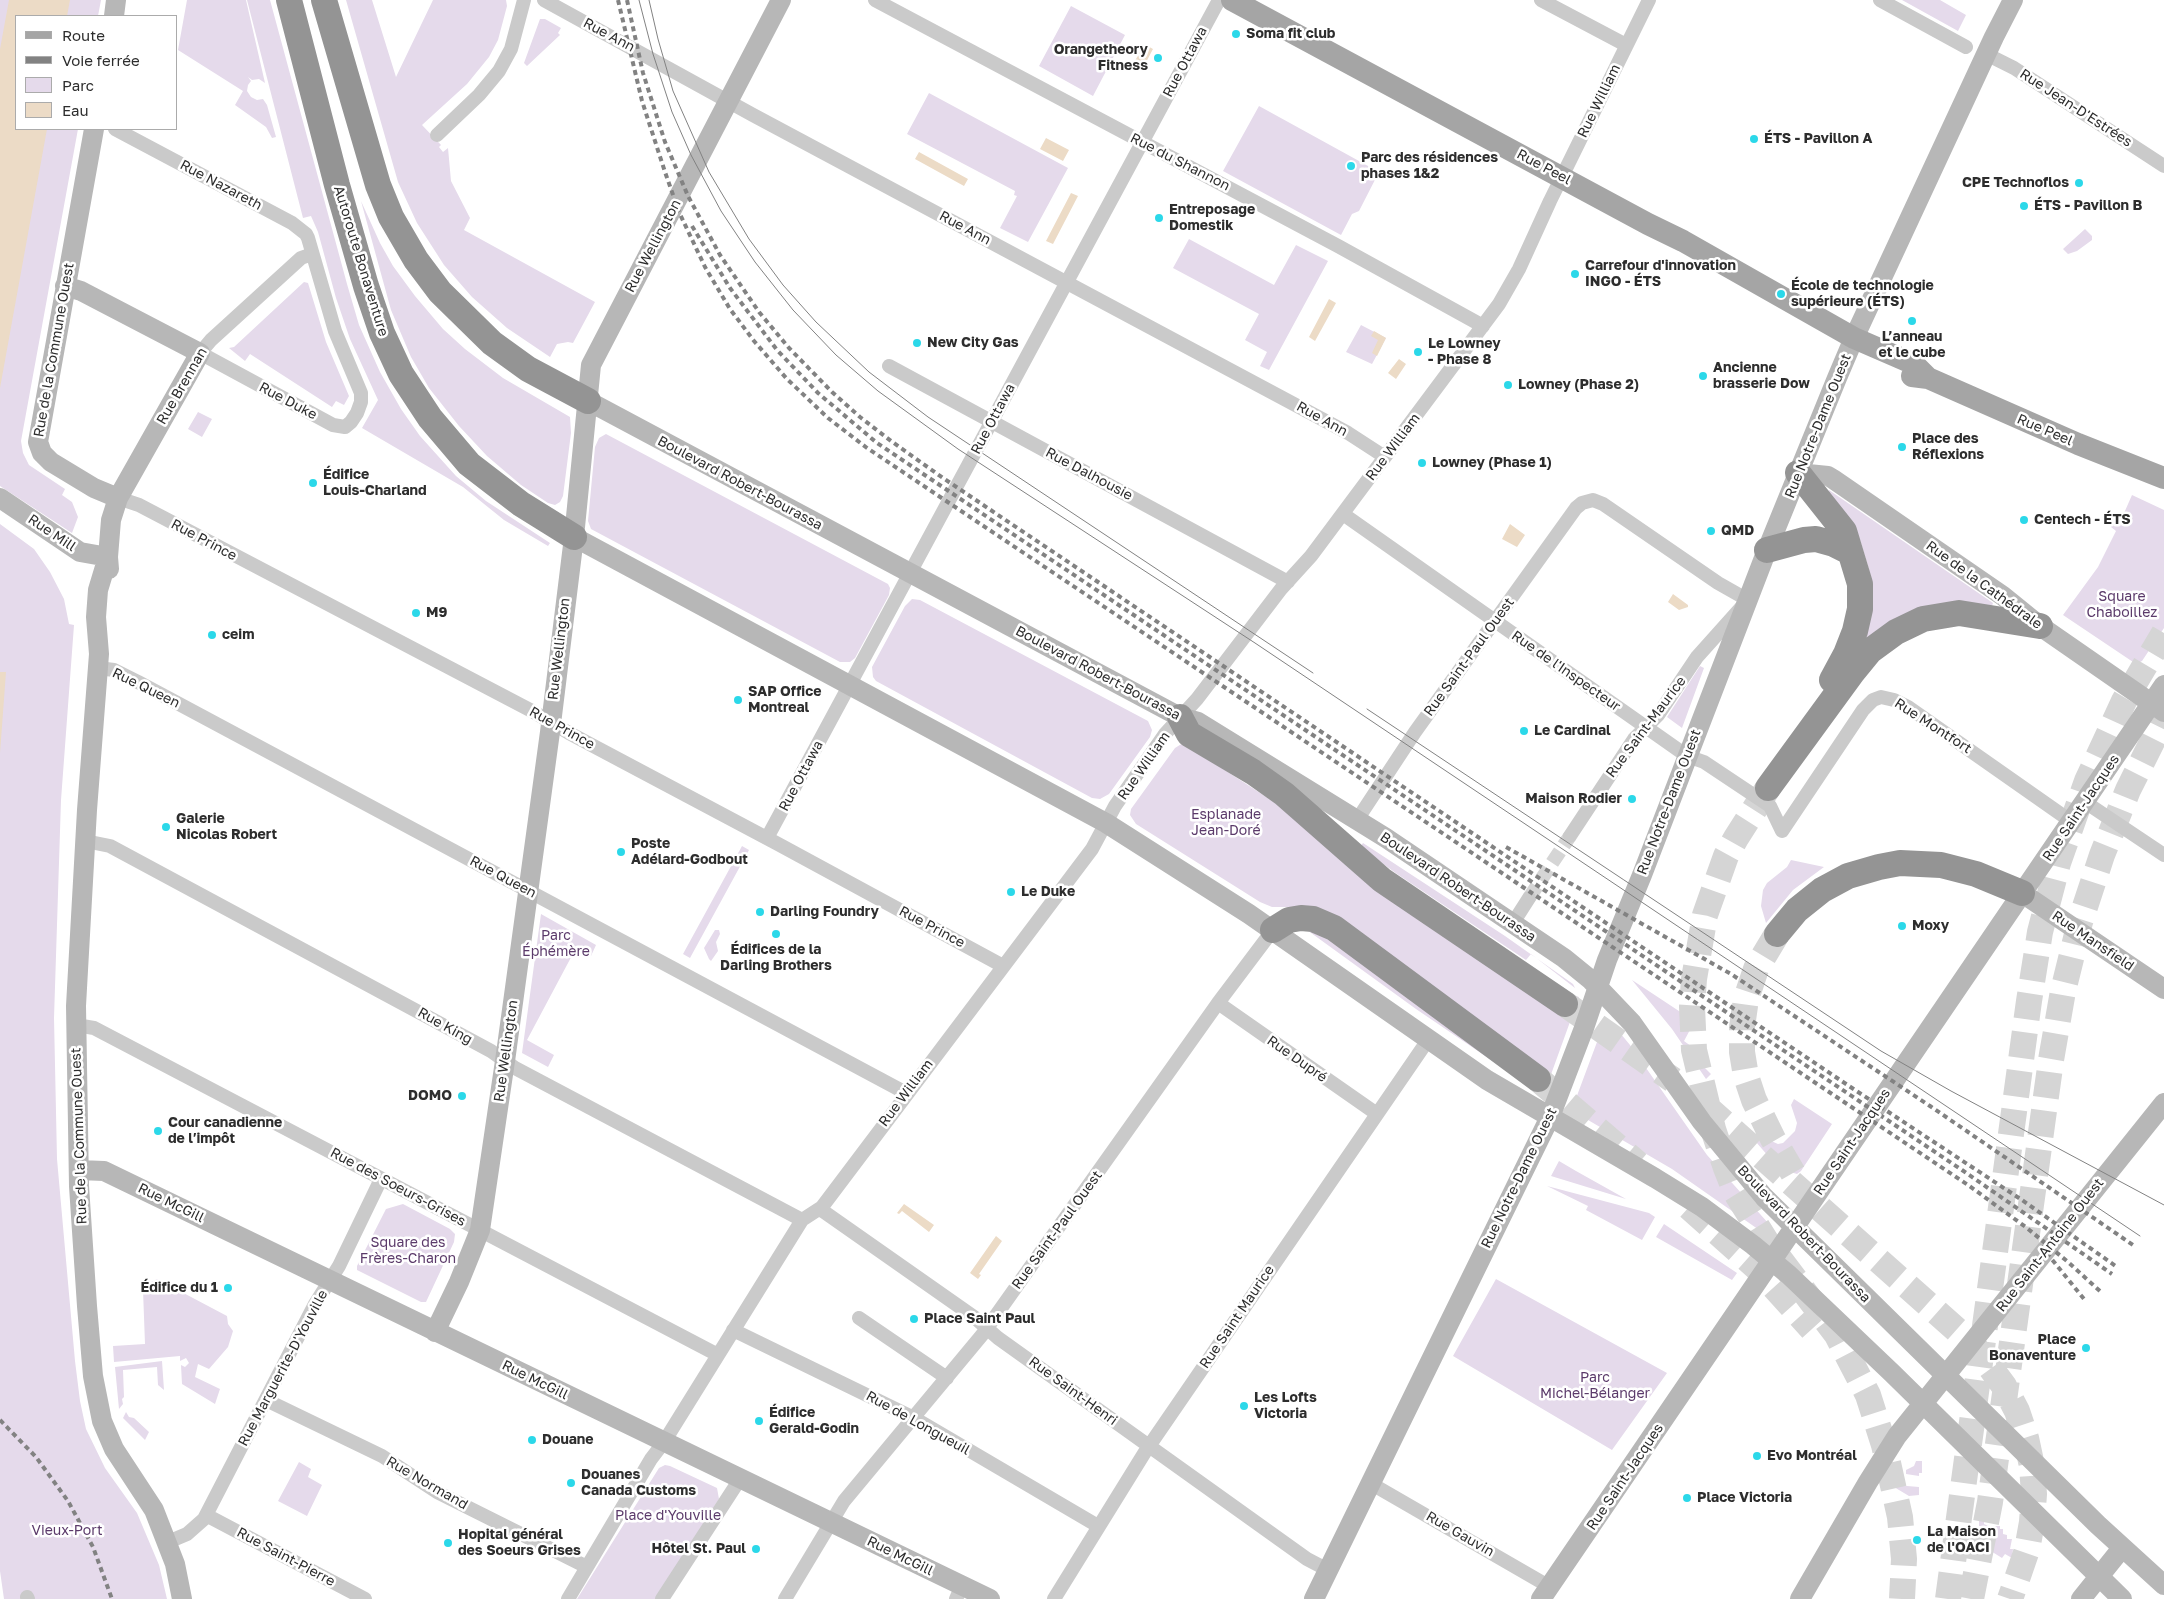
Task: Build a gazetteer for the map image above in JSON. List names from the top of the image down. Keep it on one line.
{"streets":{"highway":["Autoroute Bonaventure"],"main road":["Rue Peel","Rue Wellington","Rue de la Commune Ouest","Rue Brennan","Rue Duke","Rue Notre-Dame Ouest","Boulevard Robert-Bourassa","Rue Mill","Rue de la Cathédrale","Rue Saint-Jacques","Rue Mansfield","Rue McGill","Rue Saint-Antoine Ouest"],"street":["Rue Ann","Rue Ottawa","Rue William","Rue Jean-D'Estrées","Rue du Shannon","Rue Nazareth","Rue Dalhousie","Rue Prince","Rue Saint-Paul Ouest","Rue de l'Inspecteur","Rue Queen","Rue Montfort","Rue Saint-Maurice","Rue King","Rue Dupré","Rue des Soeurs-Grises","Rue Saint Maurice","Rue Marguerite-D'Youville","Rue Saint-Henri","Rue de Longueuil","Rue Normand","Rue Gauvin","Rue Saint-Pierre"]},"crossings":[["Rue Ann","Rue Ottawa"],["Rue Ann","Rue William"],["Rue Ann","Rue Wellington"],["Rue Ottawa","Rue du Shannon"],["Rue Ottawa","Rue Dalhousie"],["Rue Ottawa","Boulevard Robert-Bourassa"],["Rue Ottawa","Rue Prince"],["Rue William","Rue du Shannon"],["Rue William","Rue Peel"],["Rue William","Rue Dalhousie"],["Rue William","Boulevard Robert-Bourassa"],["Rue William","Rue Prince"],["Rue William","Rue de l'Inspecteur"],["Rue William","Rue Queen"],["Rue William","Rue King"],["Rue William","Rue des Soeurs-Grises"],["Rue William","Rue McGill"],["Rue William","Rue Saint-Henri"],["Rue William","Rue de Longueuil"],["Rue Jean-D'Estrées","Rue Notre-Dame Ouest"],["Rue Peel","Rue Notre-Dame Ouest"],["Rue Nazareth","Rue Brennan"],["Rue Nazareth","Rue Duke"],["Rue Wellington","Autoroute Bonaventure"],["Rue Wellington","Boulevard Robert-Bourassa"],["Rue Wellington","Rue Prince"],["Rue Wellington","Rue Queen"],["Rue Wellington","Rue King"],["Rue Wellington","Rue des Soeurs-Grises"],["Rue Wellington","Rue McGill"],["Rue de la Commune Ouest","Rue Brennan"],["Rue de la Commune Ouest","Rue Duke"],["Rue de la Commune Ouest","Rue Mill"],["Rue de la Commune Ouest","Rue Prince"],["Rue de la Commune Ouest","Rue Queen"],["Rue de la Commune Ouest","Rue King"],["Rue de la Commune Ouest","Rue des Soeurs-Grises"],["Rue de la Commune Ouest","Rue McGill"],["Rue de la Commune Ouest","Rue Marguerite-D'Youville"],["Rue Brennan","Rue Duke"],["Rue Brennan","Rue Prince"],["Rue Notre-Dame Ouest","Boulevard Robert-Bourassa"],["Rue Notre-Dame Ouest","Rue de la Cathédrale"],["Rue Notre-Dame Ouest","Rue Saint-Paul Ouest"],["Rue Notre-Dame Ouest","Rue de l'Inspecteur"],["Rue Notre-Dame Ouest","Rue Saint-Maurice"],["Rue Notre-Dame Ouest","Rue Saint-Henri"],["Rue Notre-Dame Ouest","Rue Gauvin"],["Boulevard Robert-Bourassa","Rue Saint-Paul Ouest"],["Boulevard Robert-Bourassa","Rue Saint-Jacques"],["Boulevard Robert-Bourassa","Rue Saint-Antoine Ouest"],["Rue de la Cathédrale","Rue Saint-Jacques"],["Rue Saint-Paul Ouest","Rue de l'Inspecteur"],["Rue Saint-Paul Ouest","Rue Saint-Maurice"],["Rue Saint-Paul Ouest","Rue Dupré"],["Rue Saint-Paul Ouest","Rue McGill"],["Rue Saint-Paul Ouest","Rue Saint-Henri"],["Rue Saint-Paul Ouest","Rue de Longueuil"],["Rue de l'Inspecteur","Rue Montfort"],["Rue de l'Inspecteur","Rue Saint-Maurice"],["Rue Montfort","Rue Saint-Jacques"],["Rue Saint-Jacques","Rue Mansfield"],["Rue Saint-Jacques","Rue Gauvin"],["Rue Dupré","Rue Saint Maurice"],["Rue des Soeurs-Grises","Rue Marguerite-D'Youville"],["Rue McGill","Rue Marguerite-D'Youville"],["Rue Saint Maurice","Rue Saint-Henri"],["Rue Saint Maurice","Rue de Longueuil"],["Rue Marguerite-D'Youville","Rue Normand"],["Rue Marguerite-D'Youville","Rue Saint-Pierre"]],"parks":["Square Chaboillez","Esplanade Jean-Doré","Parc Éphémère","Square des Frères-Charon","Parc Michel-Bélanger","Place d'Youville","Vieux-Port"],"places":["Soma fit club","Orangetheory Fitness","ÉTS - Pavillon A","Parc des résidences phases 1&2","CPE Technoflos","ÉTS - Pavillon B","Entreposage Domestik","Carrefour d'innovation INGO - ÉTS","École de technologie supérieure (ÉTS)","L’anneau et le cube","New City Gas","Le Lowney - Phase 8","Ancienne brasserie Dow","Lowney (Phase 2)","Place des Réflexions","Lowney (Phase 1)","Édifice Louis-Charland","Centech - ÉTS","QMD","M9","ceim","SAP Office Montreal","Le Cardinal","Maison Rodier","Galerie Nicolas Robert","Poste Adélard-Godbout","Le Duke","Darling Foundry","Moxy","Édifices de la Darling Brothers","DOMO","Cour canadienne de l′impôt","Édifice du 1","Place Saint Paul","Place Bonaventure","Les Lofts Victoria","Édifice Gerald-Godin","Douane","Evo Montréal","Douanes Canada Customs","Place Victoria","La Maison de l'OACI","Hopital général des Soeurs Grises","Hôtel St. Paul"],"legend":["Route","Voie ferrée","Parc","Eau"]}
